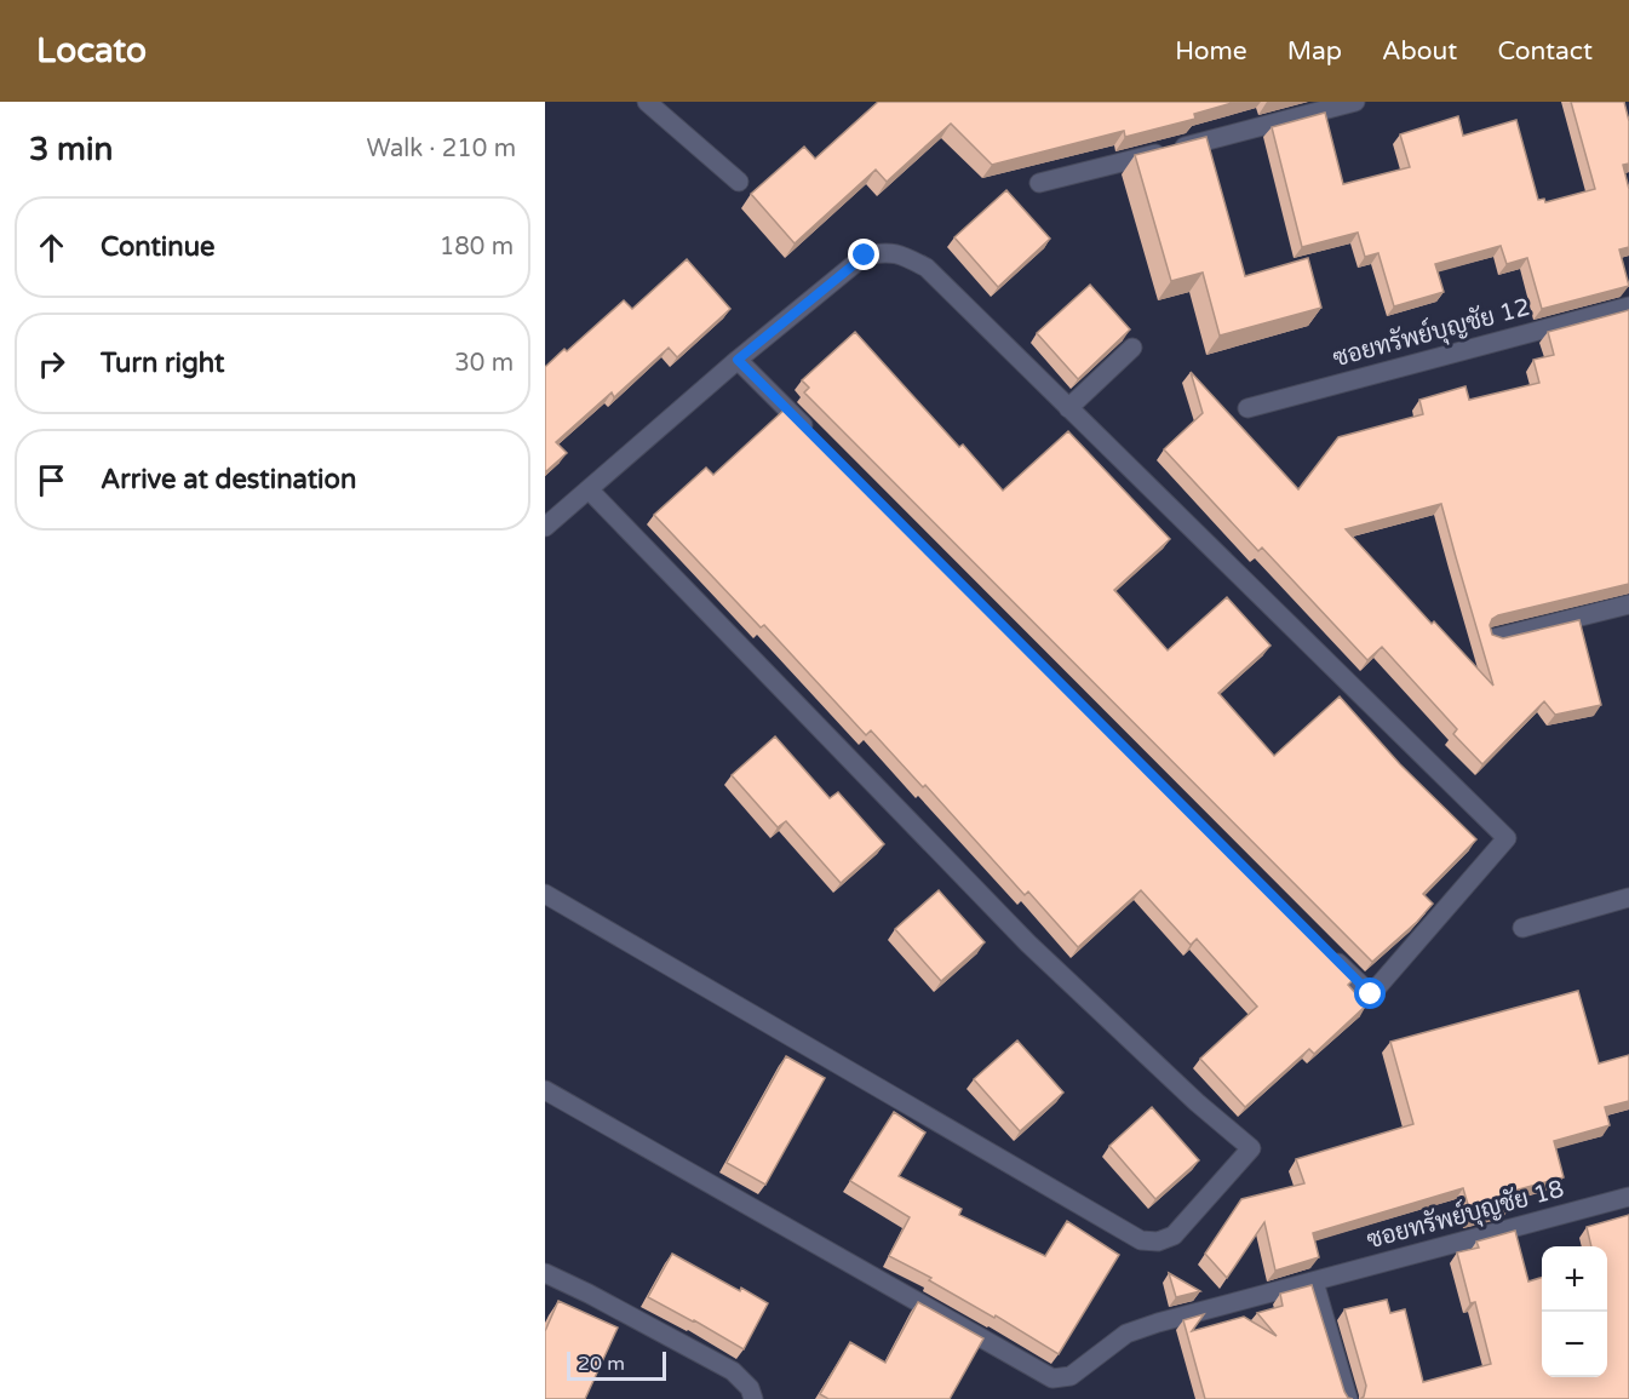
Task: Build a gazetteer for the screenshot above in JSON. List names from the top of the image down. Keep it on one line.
{"streets":{"street":["ซอยทรัพย์บุญชัย 12","ซอยทรัพย์บุญชัย 18"]},"scale_bar":"20 m","page":{"header":"Locato","nav":["Home","Map","About","Contact"],"heading":["3 min","Walk · 210 m"],"list":[["Continue","180 m"],["Turn right","30 m"],"Arrive at destination"],"map_buttons":["+","−"],"scale":"20 m"}}
